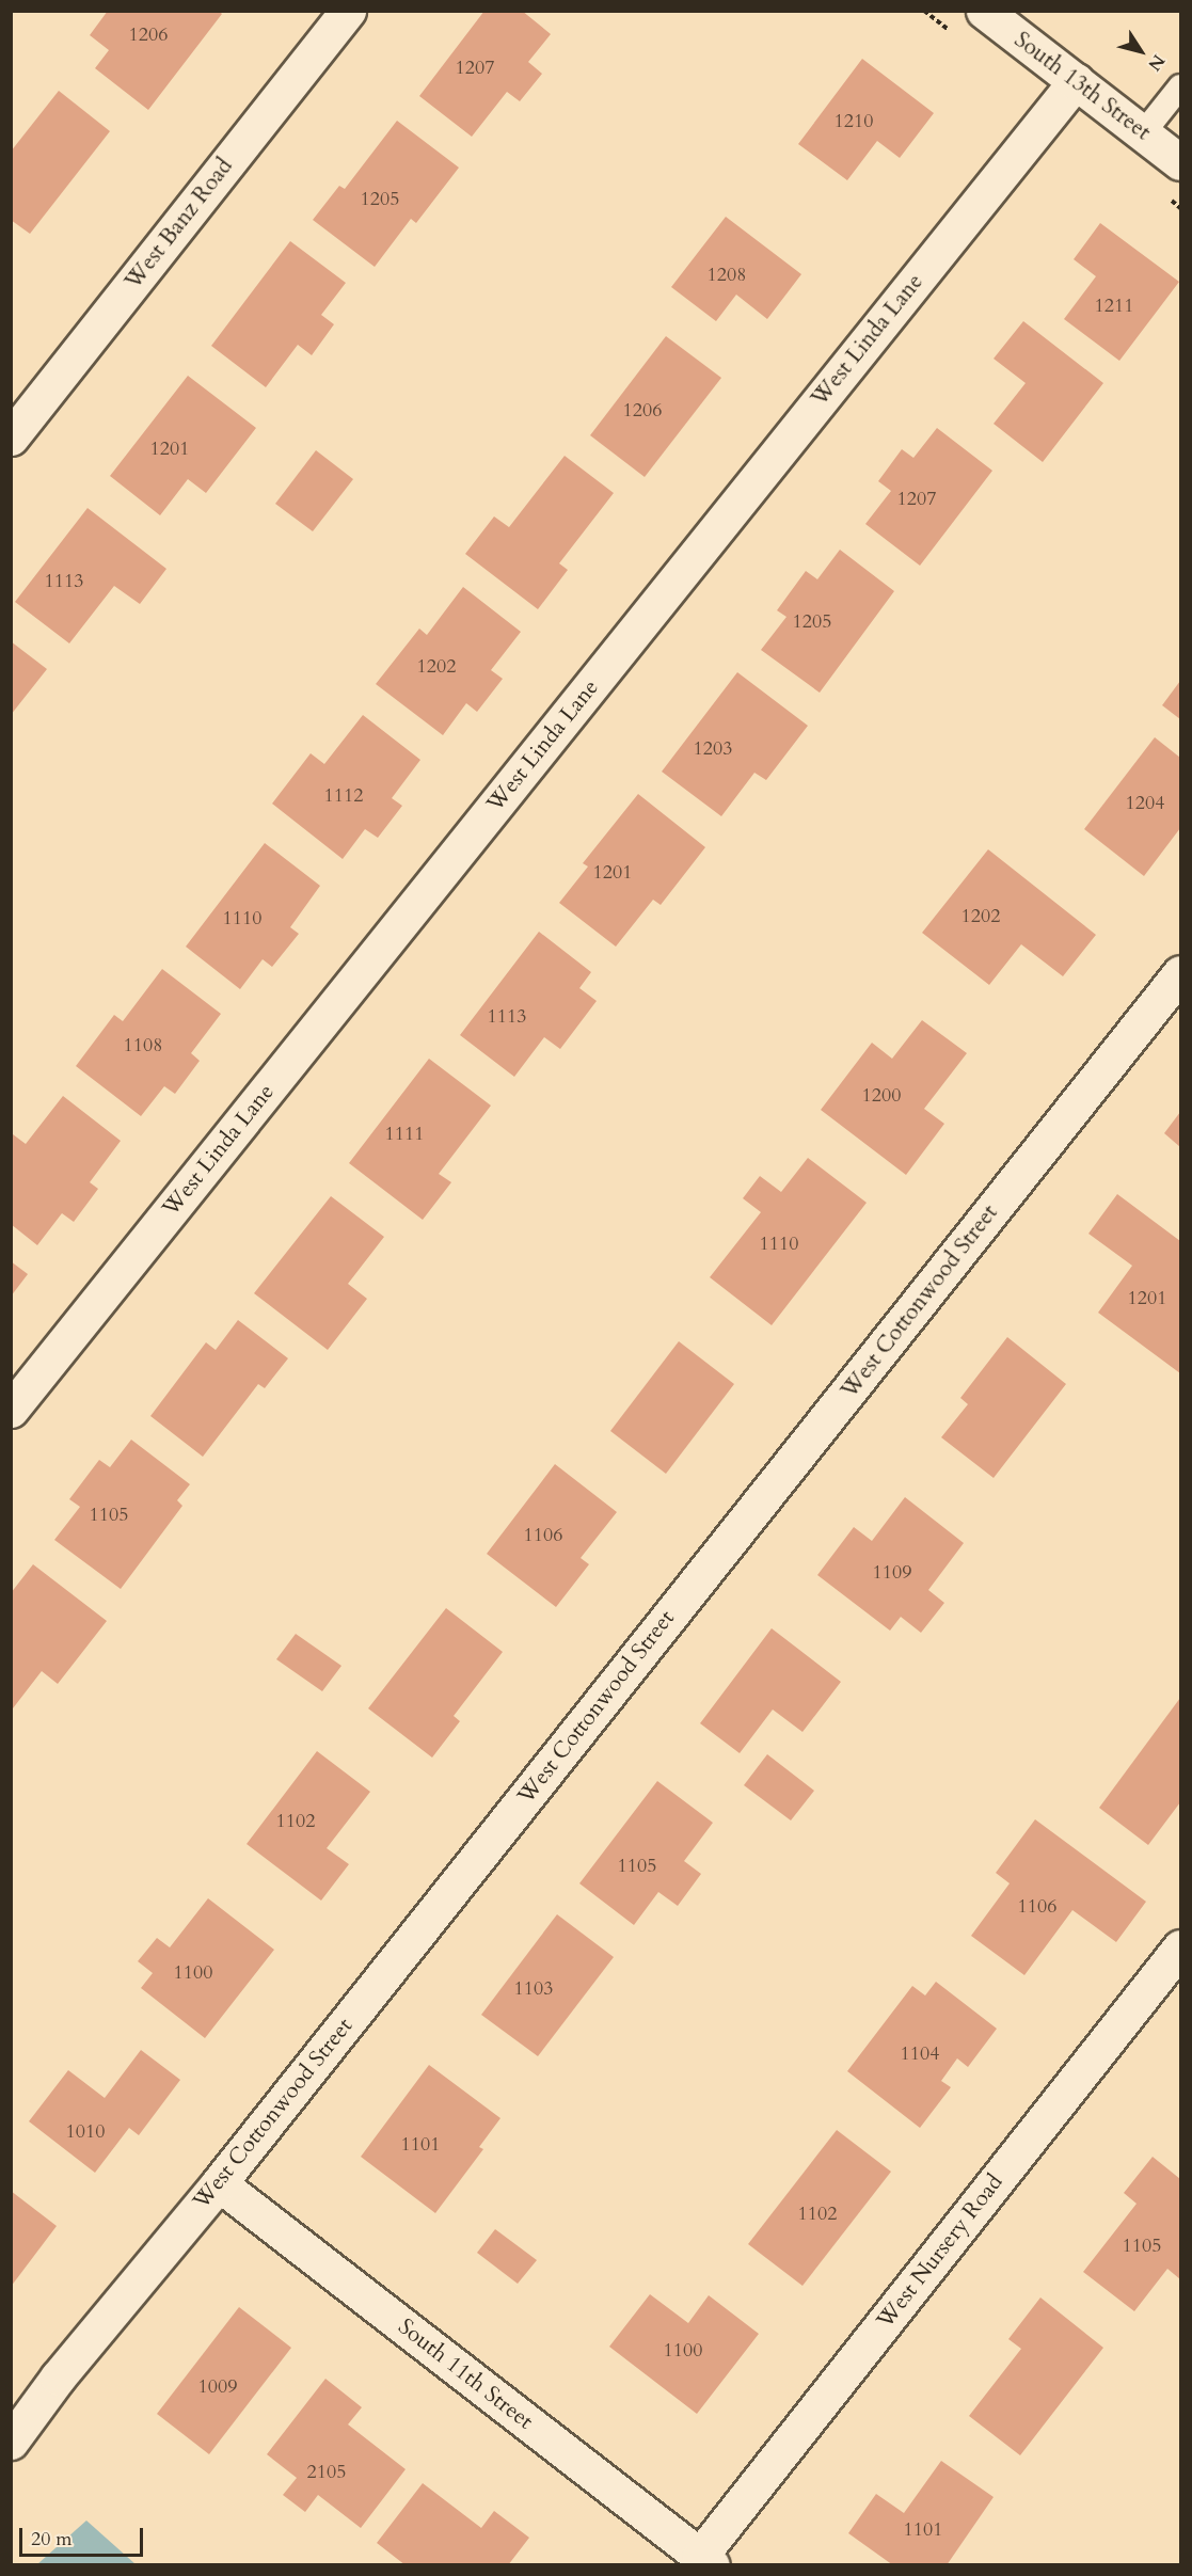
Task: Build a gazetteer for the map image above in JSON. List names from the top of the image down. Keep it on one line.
{"streets":{"street":["South 13th Street","West Banz Road","West Linda Lane","West Cottonwood Street","West Nursery Road","South 11th Street"]},"crossings":[["South 13th Street","West Linda Lane"],["West Cottonwood Street","South 11th Street"],["West Nursery Road","South 11th Street"]],"house_numbers":["1206","1207","1210","1205","1208","1211","1206","1201","1207","1113","1205","1202","1203","1112","1204","1201","1202","1110","1113","1108","1200","1111","1110","1201","1105","1106","1109","1102","1105","1106","1100","1103","1104","1010","1101","1102","1105","1100","1009","2105","1101"],"scale_bar":"20 m","north":"bottom right"}
